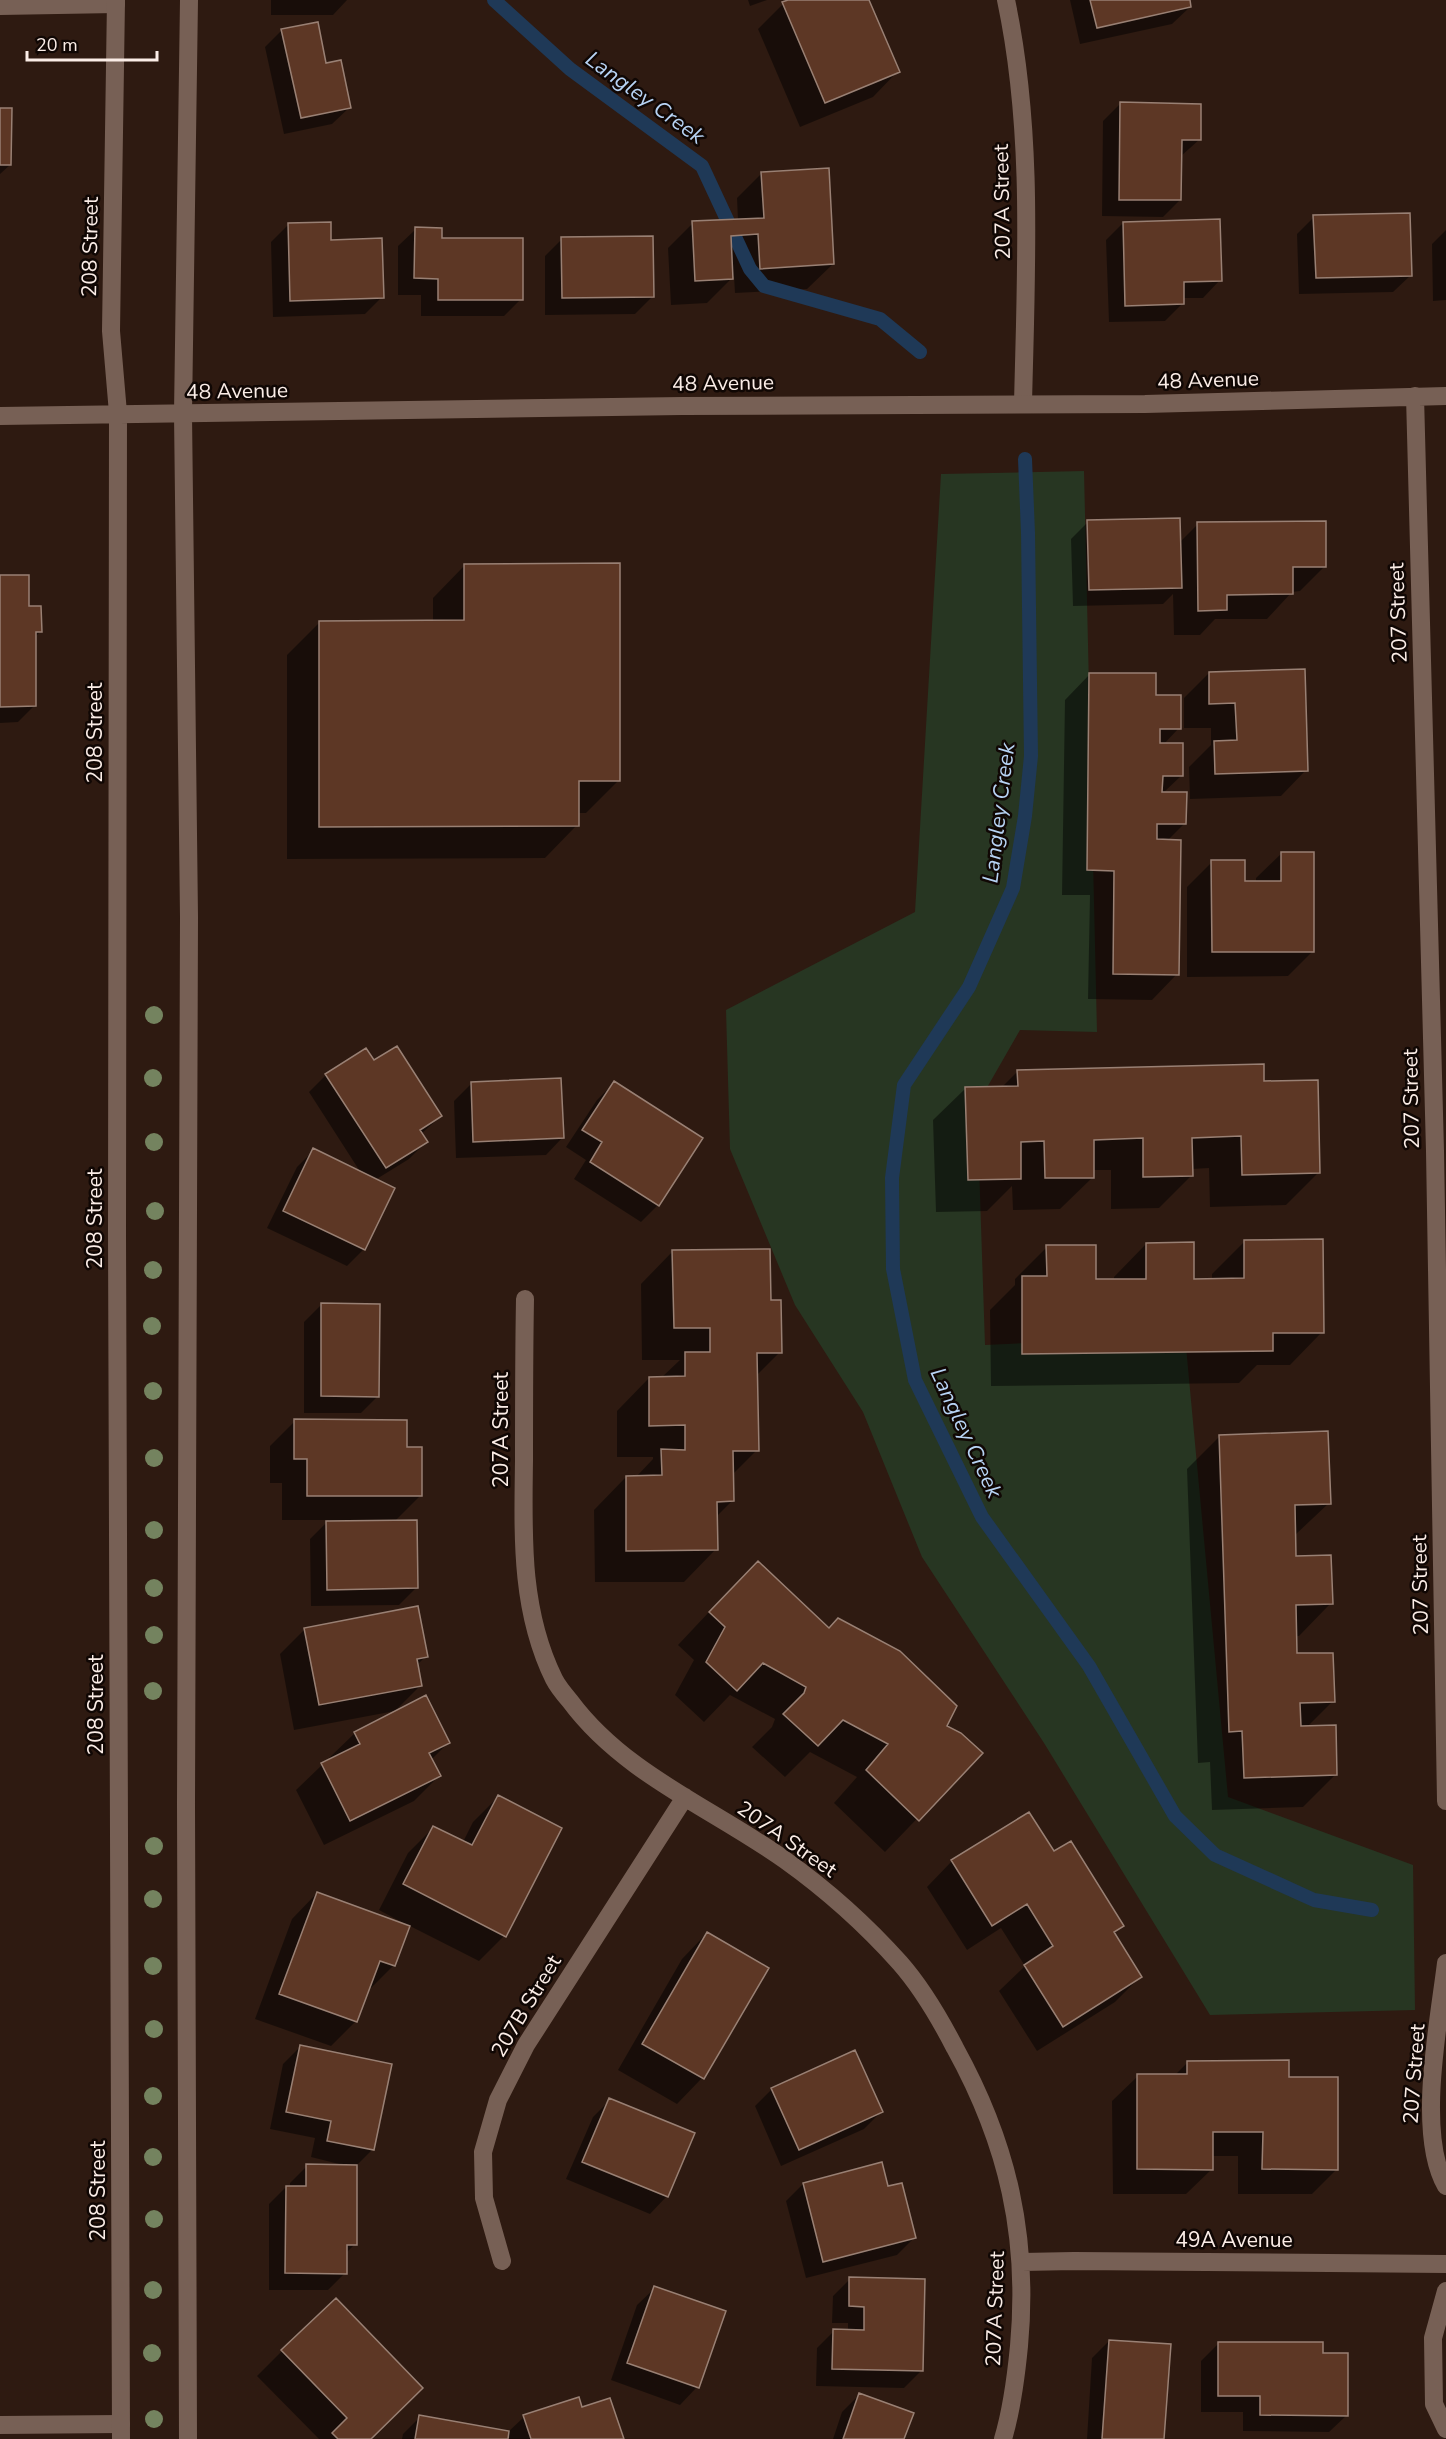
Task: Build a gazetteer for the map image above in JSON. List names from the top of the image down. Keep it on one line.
{"streets":{"street":["207A Street","208 Street","48 Avenue","207 Street","207B Street","49A Avenue"]},"crossings":[["207A Street","48 Avenue"],["207A Street","207B Street"],["207A Street","49A Avenue"],["208 Street","48 Avenue"],["48 Avenue","207 Street"]],"water":["Langley Creek"],"scale_bar":"20 m"}
